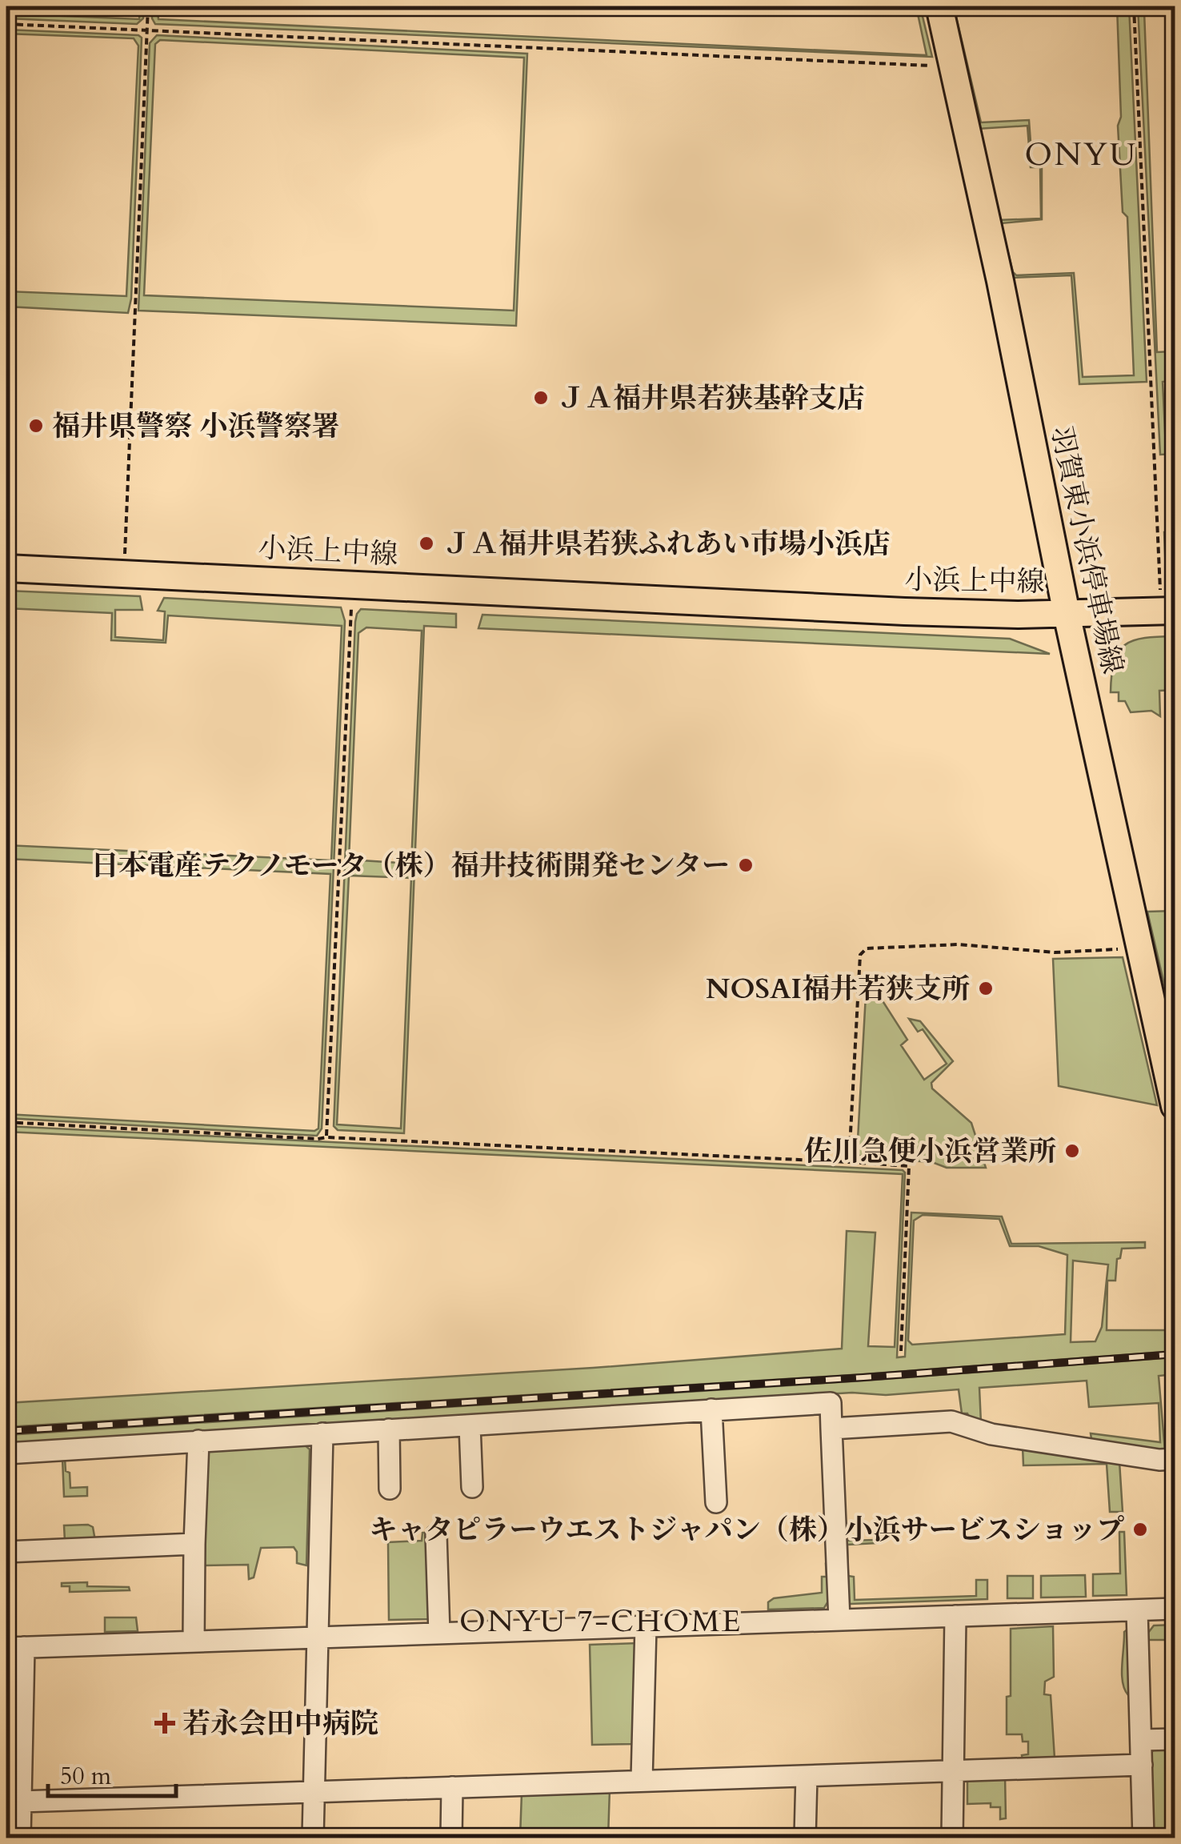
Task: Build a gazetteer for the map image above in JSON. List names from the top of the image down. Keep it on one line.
{"streets":{"main road":["羽賀東小浜停車場線","小浜上中線"]},"crossings":[["羽賀東小浜停車場線","小浜上中線"]],"districts":["ONYU","ONYU 7-CHOME"],"places":{"other":["ＪＡ福井県若狭基幹支店","福井県警察 小浜警察署","ＪＡ福井県若狭ふれあい市場小浜店","日本電産テクノモータ（株）福井技術開発センター","NOSAI福井若狭支所","佐川急便小浜営業所","キャタピラーウエストジャパン（株）小浜サービスショップ"],"health":["若永会田中病院"]},"scale_bar":"50 m"}
